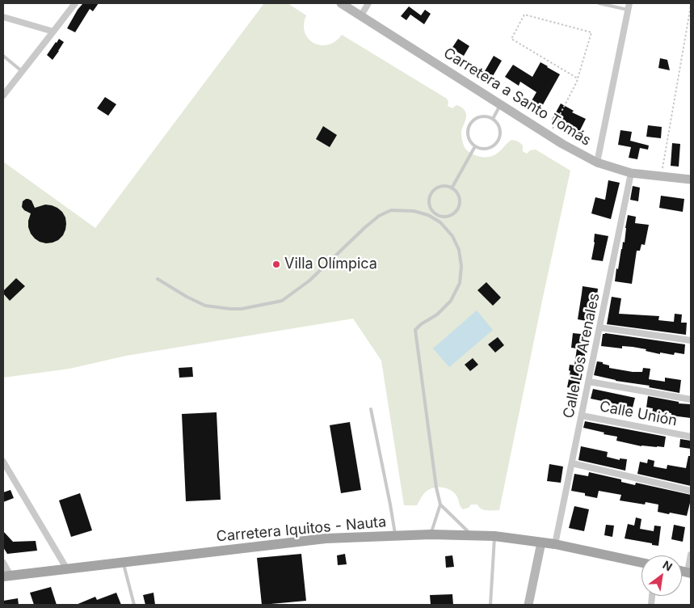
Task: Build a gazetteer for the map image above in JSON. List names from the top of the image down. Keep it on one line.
{"streets":{"main road":["Carretera Iquitos - Nauta"],"street":["Carretera a Santo Tomás","Calle Los Arenales","Calle Unión"]},"crossings":[["Carretera a Santo Tomás","Calle Los Arenales"],["Calle Los Arenales","Calle Unión"],["Calle Los Arenales","Carretera Iquitos - Nauta"]],"places":["Villa Olímpica"],"north":"top right"}
